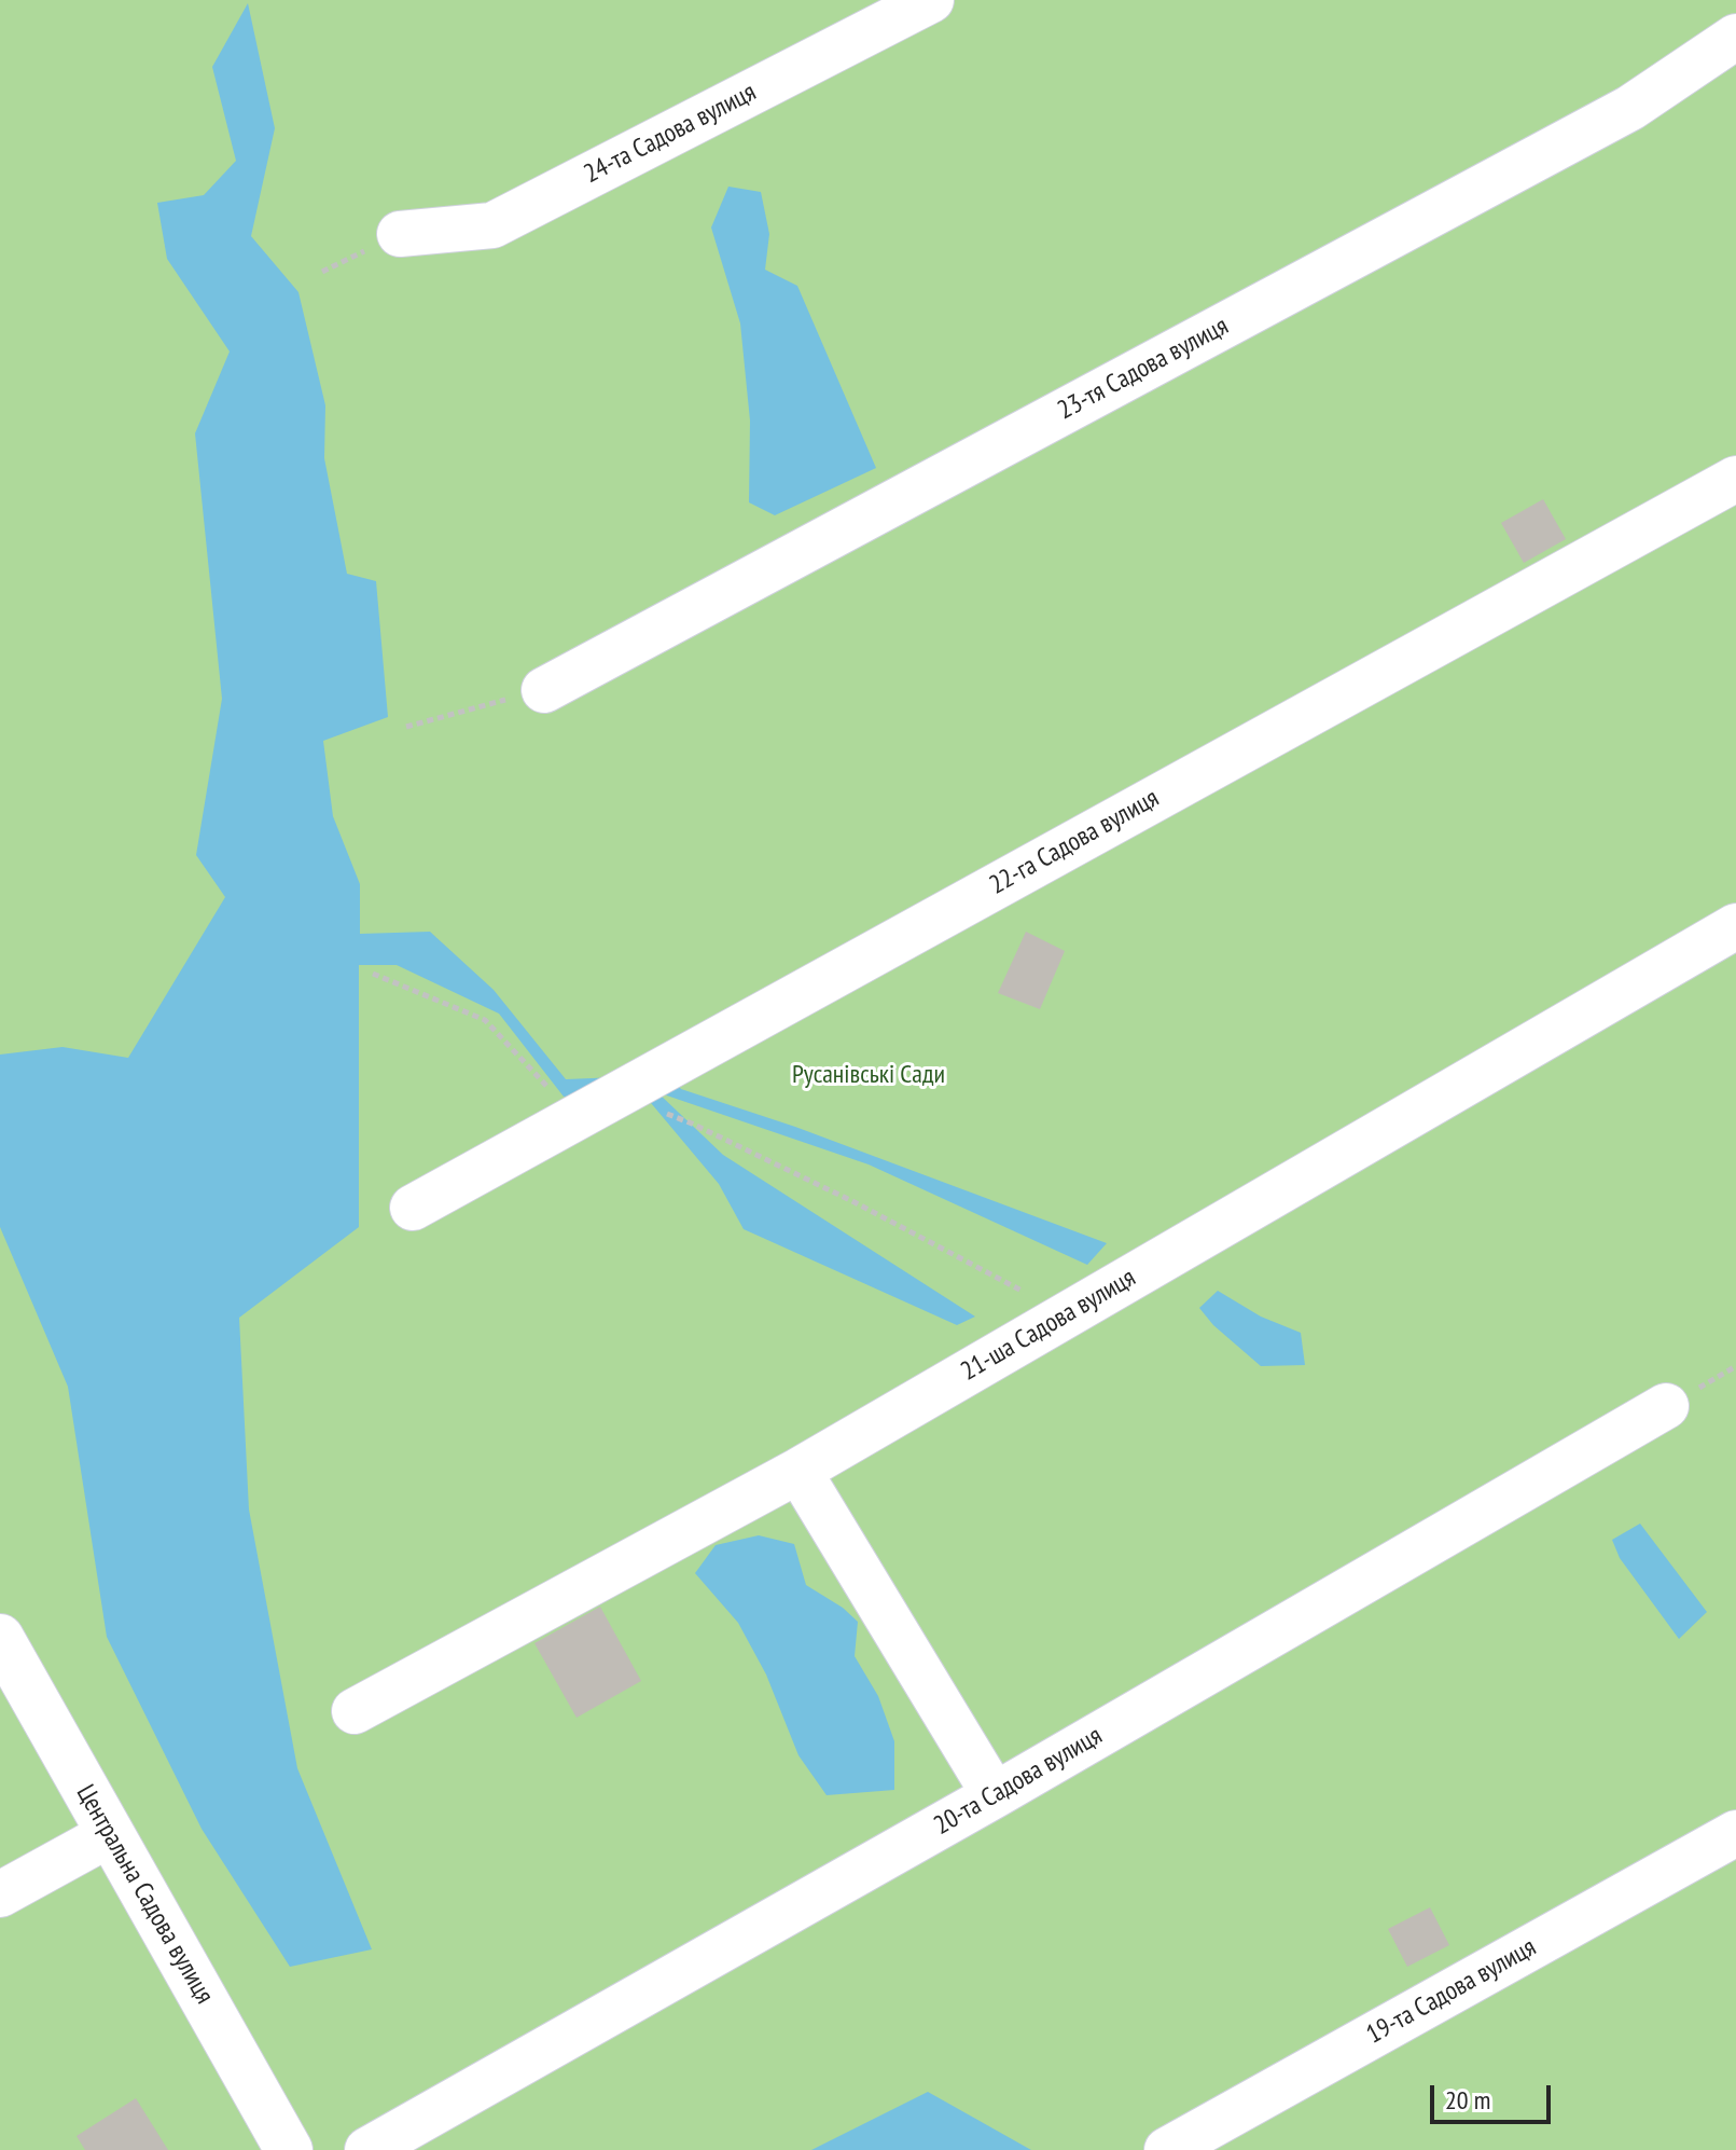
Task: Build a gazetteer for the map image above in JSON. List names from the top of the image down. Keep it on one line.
{"streets":{"main road":["Центральна Садова вулиця"],"street":["24-та Садова вулиця","23-тя Садова вулиця","22-га Садова вулиця","21-ша Садова вулиця","20-та Садова вулиця","19-та Садова вулиця"]},"parks":["Русанівські Сади"],"scale_bar":"20 m"}
